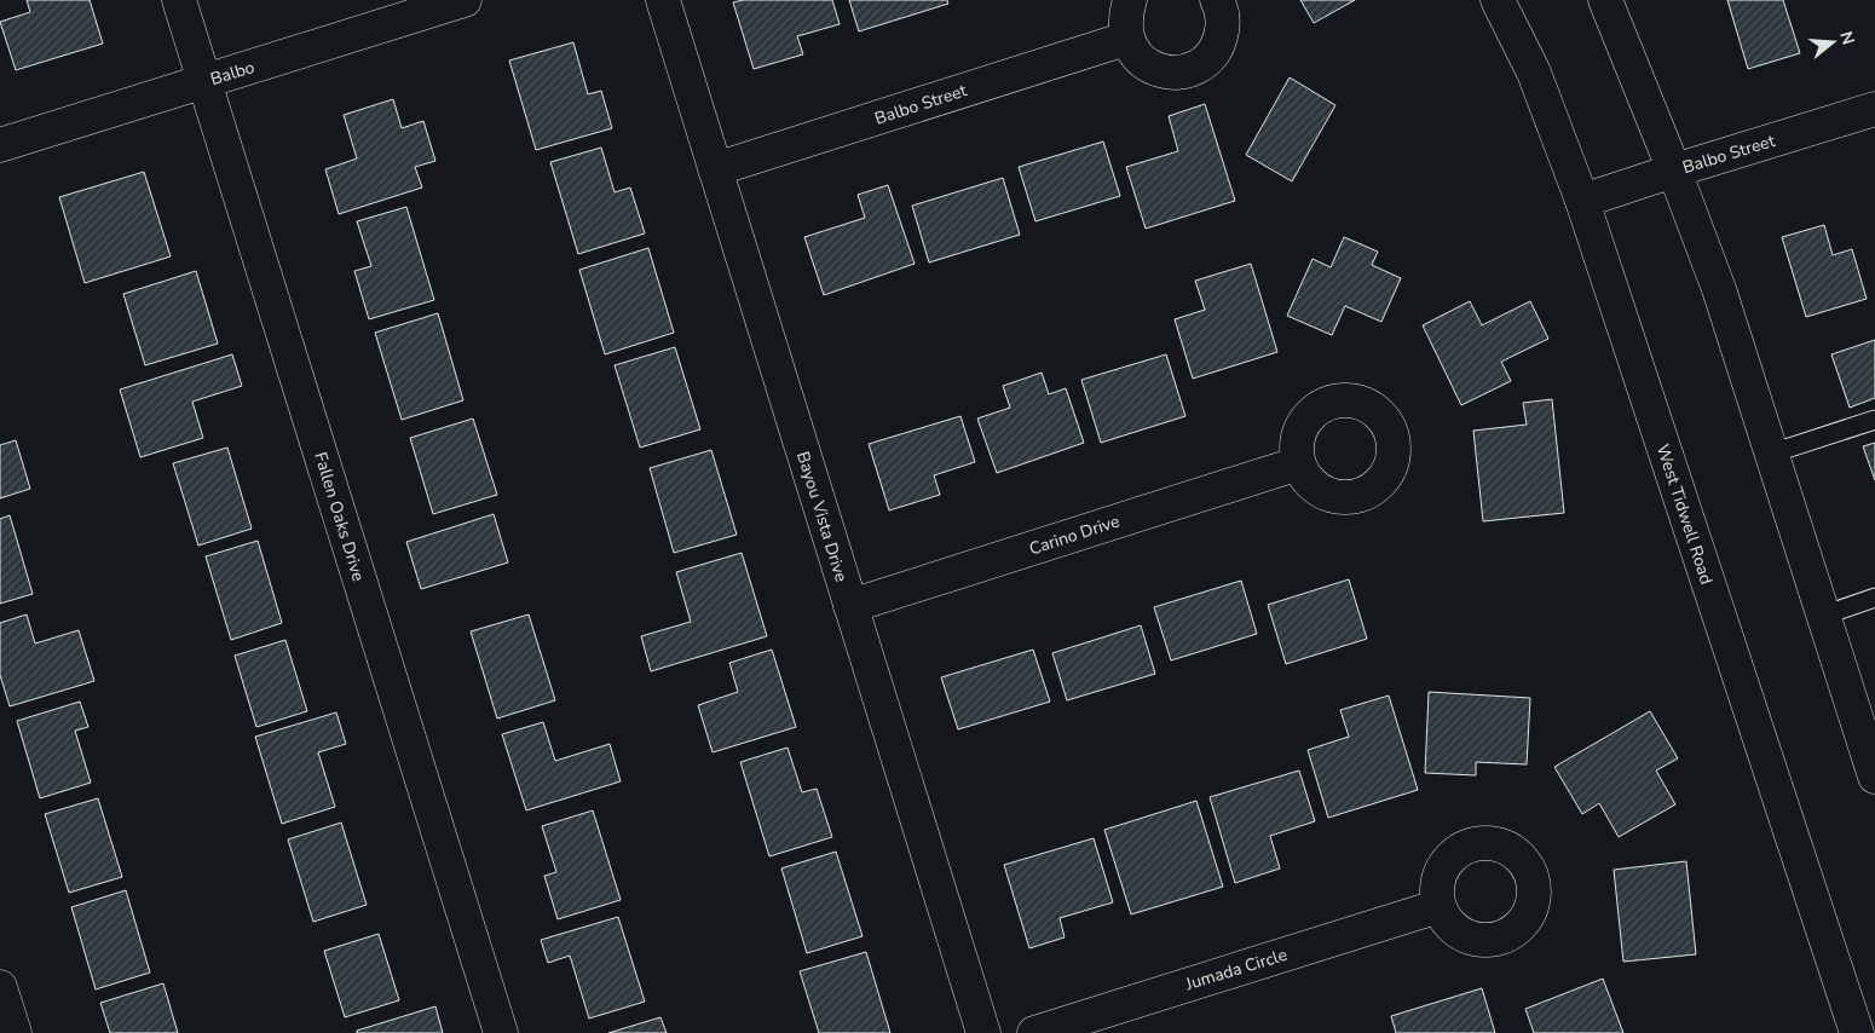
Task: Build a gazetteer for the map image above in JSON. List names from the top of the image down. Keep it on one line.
{"streets":{"street":["Balbo","Balbo Street","West Tidwell Road","Fallen Oaks Drive","Bayou Vista Drive","Carino Drive","Jumada Circle"]},"crossings":[["Balbo","Fallen Oaks Drive"],["Balbo Street","West Tidwell Road"],["Balbo Street","Bayou Vista Drive"],["Bayou Vista Drive","Carino Drive"]],"north":"right"}
